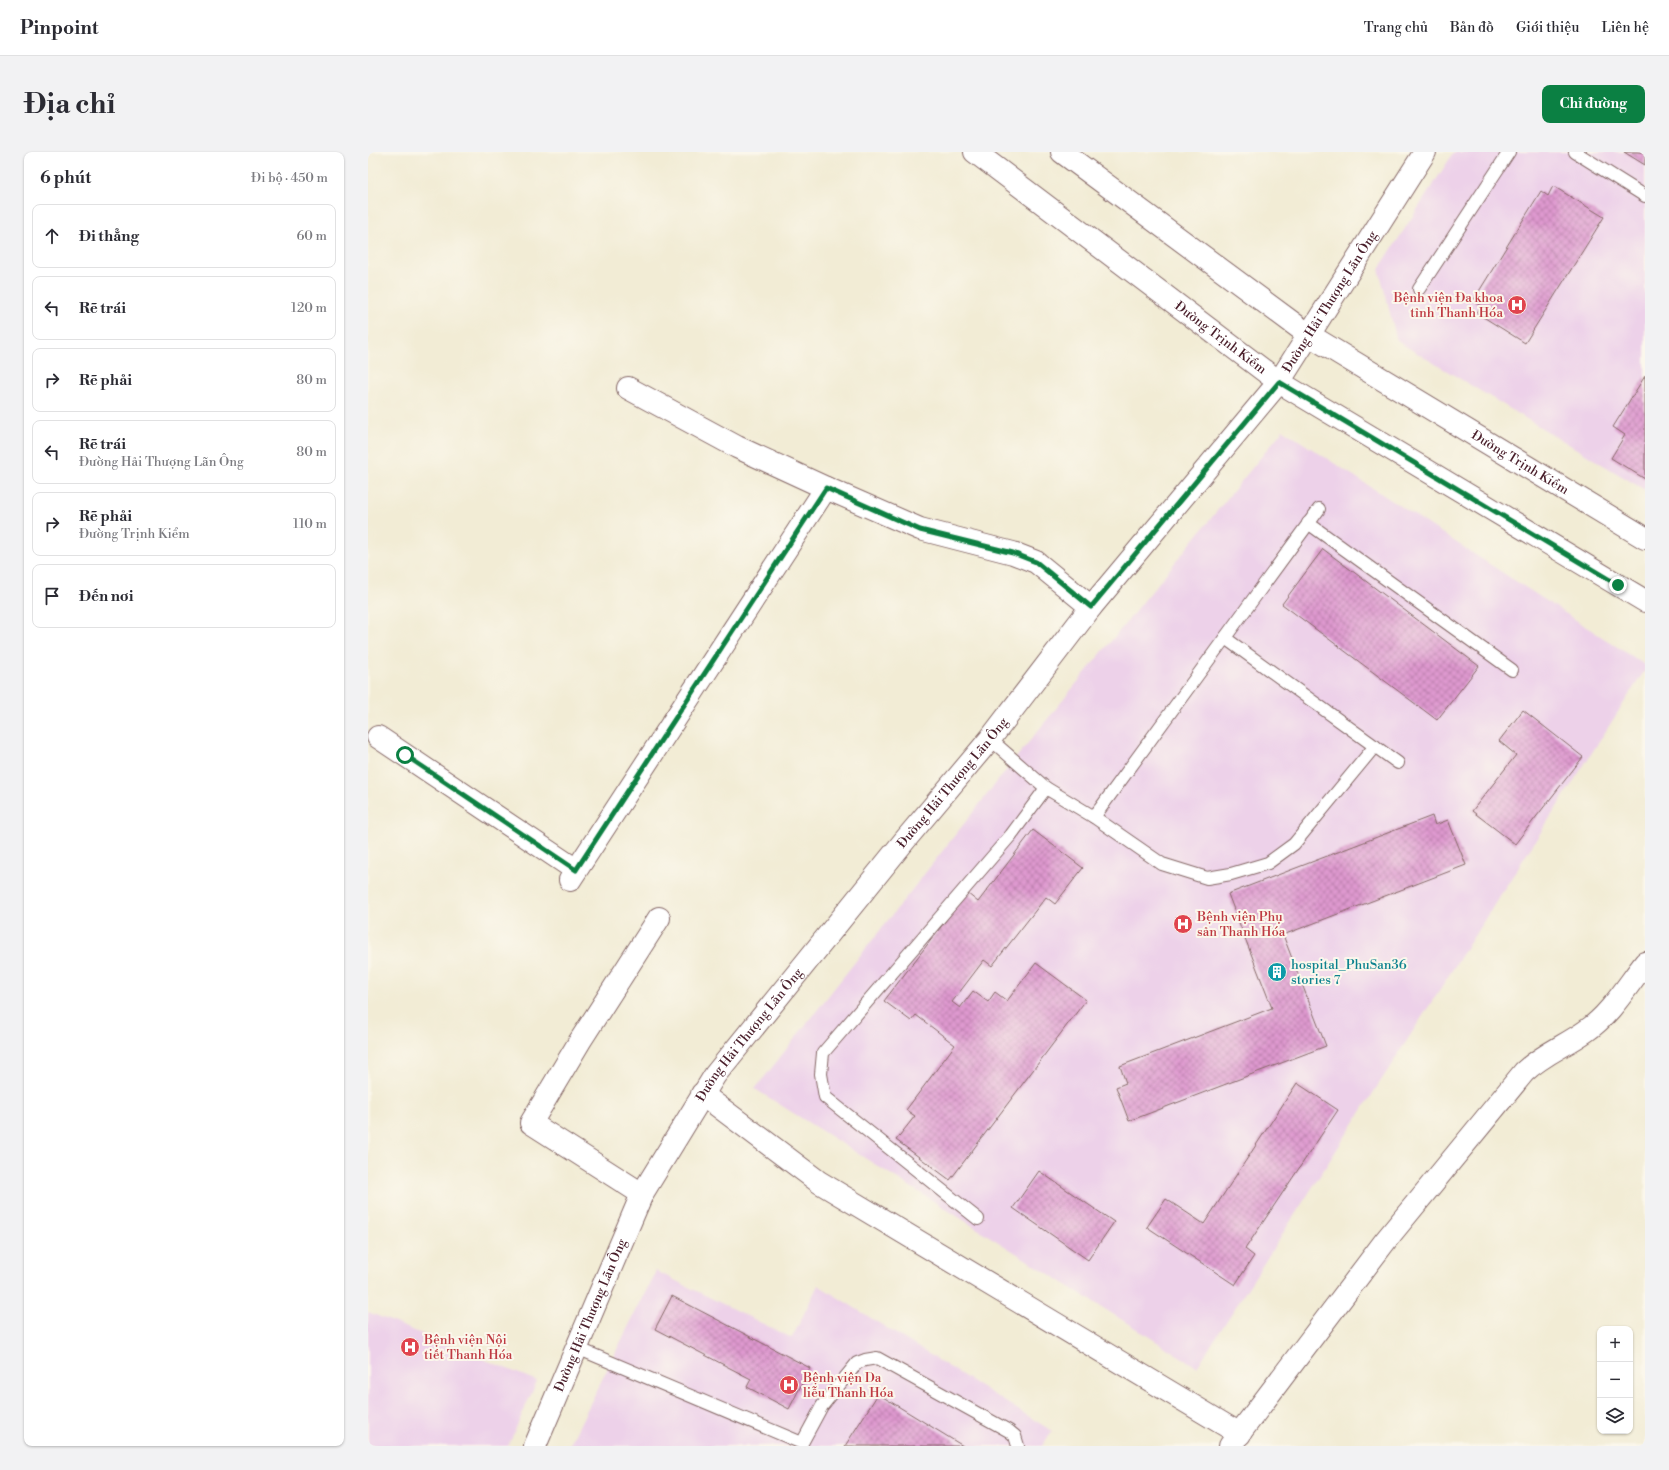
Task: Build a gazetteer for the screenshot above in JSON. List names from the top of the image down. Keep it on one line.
{"streets":{"main road":["Đường Hải Thượng Lãn Ông","Đường Trịnh Kiểm"]},"crossings":[["Đường Hải Thượng Lãn Ông","Đường Trịnh Kiểm"]],"places":{"hospital":["Bệnh viện Đa khoa tỉnh Thanh Hóa","Bệnh viện Phụ sản Thanh Hóa","Bệnh viện Nội tiết Thanh Hóa","Bệnh viện Da liễu Thanh Hóa"],"building":["hospital_PhuSan36 stories 7"]},"page":{"header":"Pinpoint","nav":["Trang chủ","Bản đồ","Giới thiệu","Liên hệ"],"buttons":"Chỉ đường","title":"Địa chỉ","heading":["6 phút","Đi bộ · 450 m"],"list":[["Đi thẳng","60 m"],["Rẽ trái","120 m"],["Rẽ phải","80 m"],["Rẽ trái","Đường Hải Thượng Lãn Ông","80 m"],["Rẽ phải","Đường Trịnh Kiểm","110 m"],"Đến nơi"],"map_buttons":["+","−"]}}
